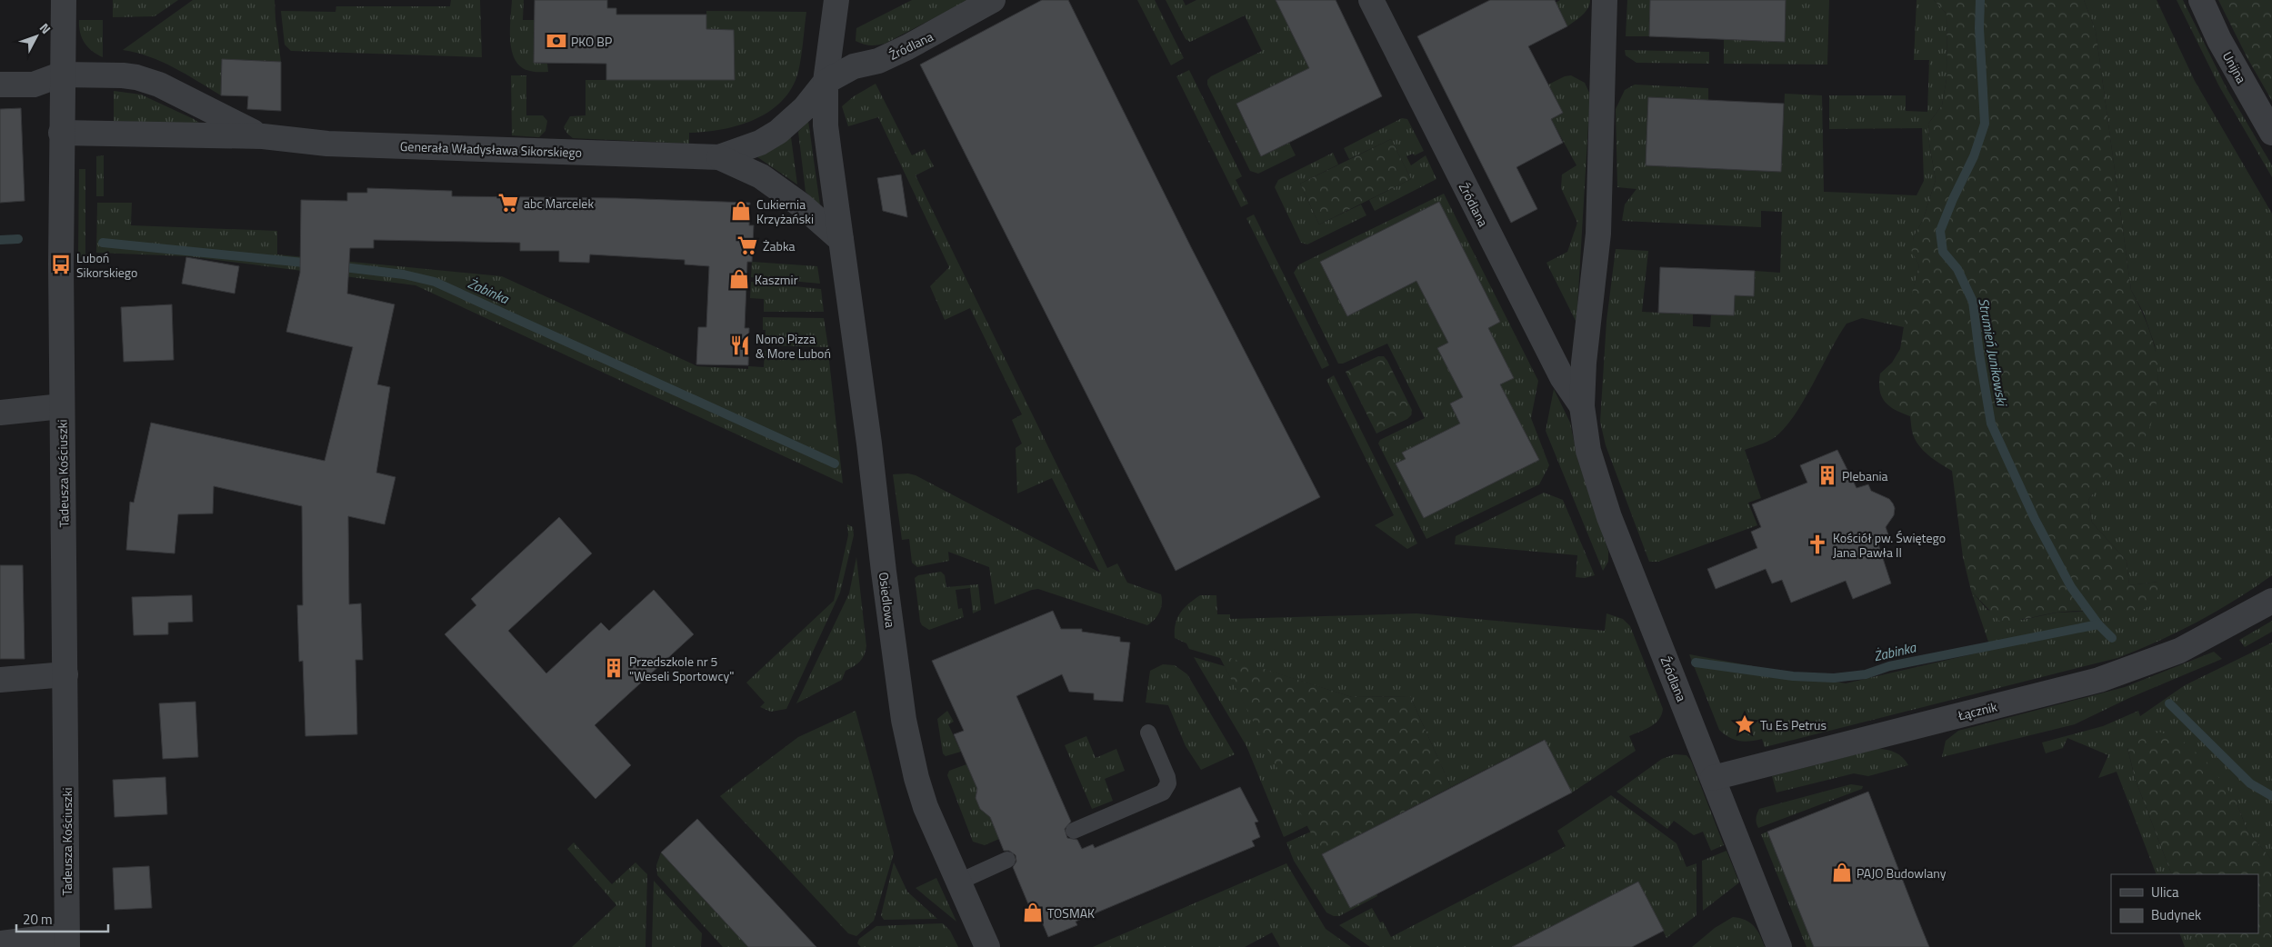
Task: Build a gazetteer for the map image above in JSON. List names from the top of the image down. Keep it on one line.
{"streets":{"street":["Źródlana","Unijna","Generała Władysława Sikorskiego","Tadeusza Kościuszki","Osiedlowa","Łącznik"]},"crossings":[["Źródlana","Generała Władysława Sikorskiego"],["Źródlana","Łącznik"],["Generała Władysława Sikorskiego","Tadeusza Kościuszki"],["Generała Władysława Sikorskiego","Osiedlowa"]],"water":["Żabinka","Strumień Junikowski"],"places":{"bank":["PKO BP"],"supermarket":["abc Marcelek","Żabka"],"shop":["Cukiernia Krzyżański","Kaszmir","PAJO Budowlany","TOSMAK"],"bus stop":["Luboń Sikorskiego"],"restaurant":["Nono Pizza & More Luboń"],"building":["Plebania","Przedszkole nr 5 \"Weseli Sportowcy\""],"church":["Kościół pw. Świętego Jana Pawła II"],"place":["Tu Es Petrus"]},"legend":["Ulica","Budynek"],"scale_bar":"20 m","north":"top right"}
